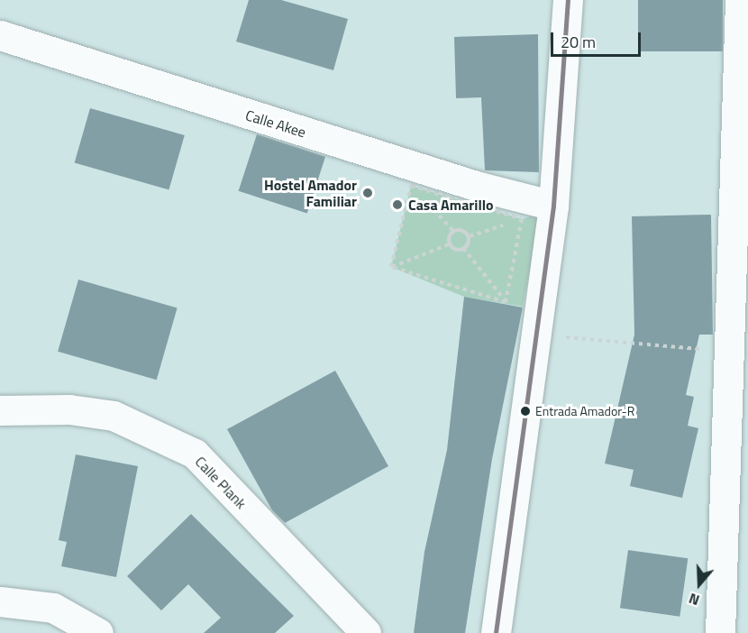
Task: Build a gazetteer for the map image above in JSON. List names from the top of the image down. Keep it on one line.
{"streets":{"street":["Calle Akee","Calle Plank"]},"places":["Hostel Amador Familiar","Casa Amarillo","Entrada Amador-R"],"scale_bar":"20 m","north":"bottom"}
